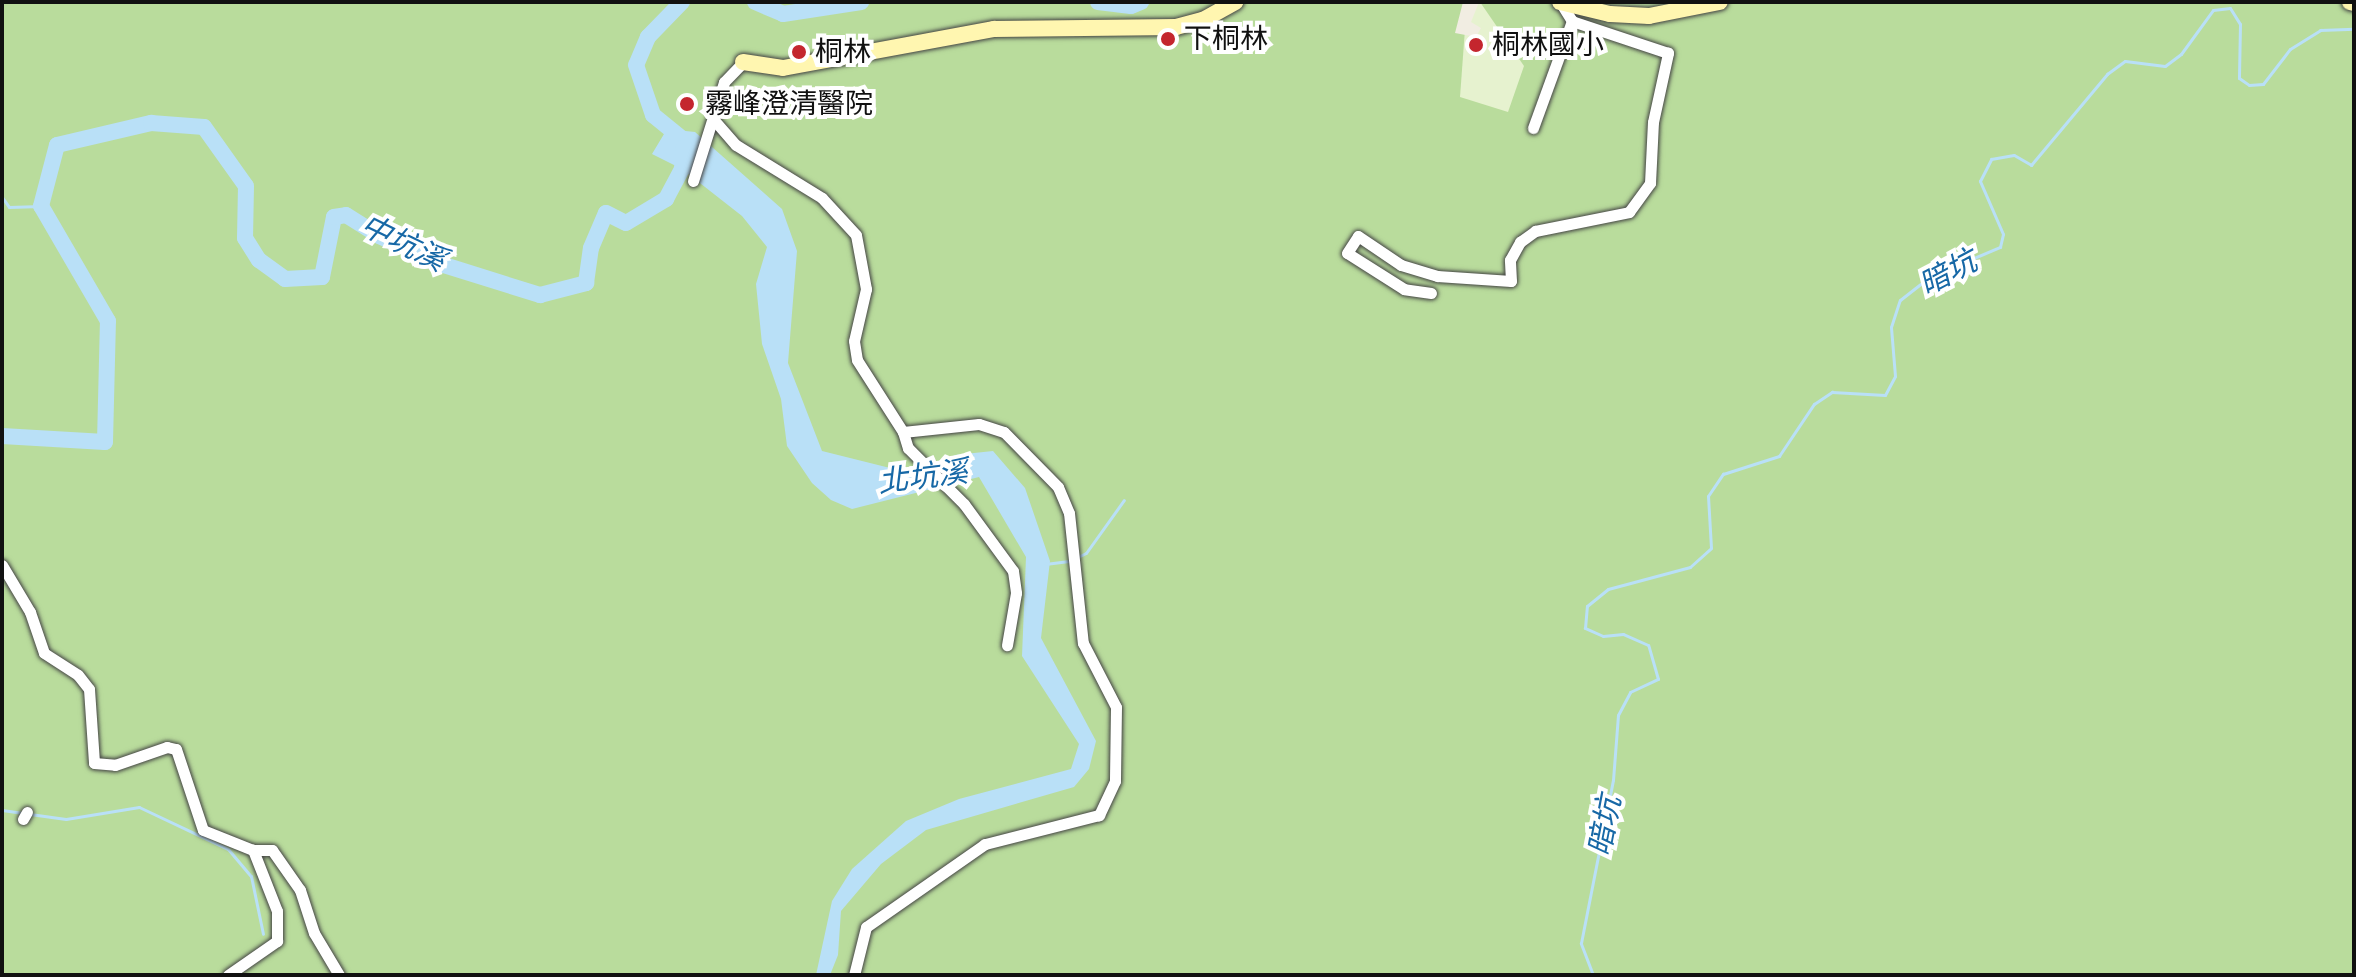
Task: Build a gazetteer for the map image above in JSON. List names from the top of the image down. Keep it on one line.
{"water":["中坑溪","暗坑","北坑溪"],"places":["下桐林","桐林國小","桐林","霧峰澄清醫院"]}
